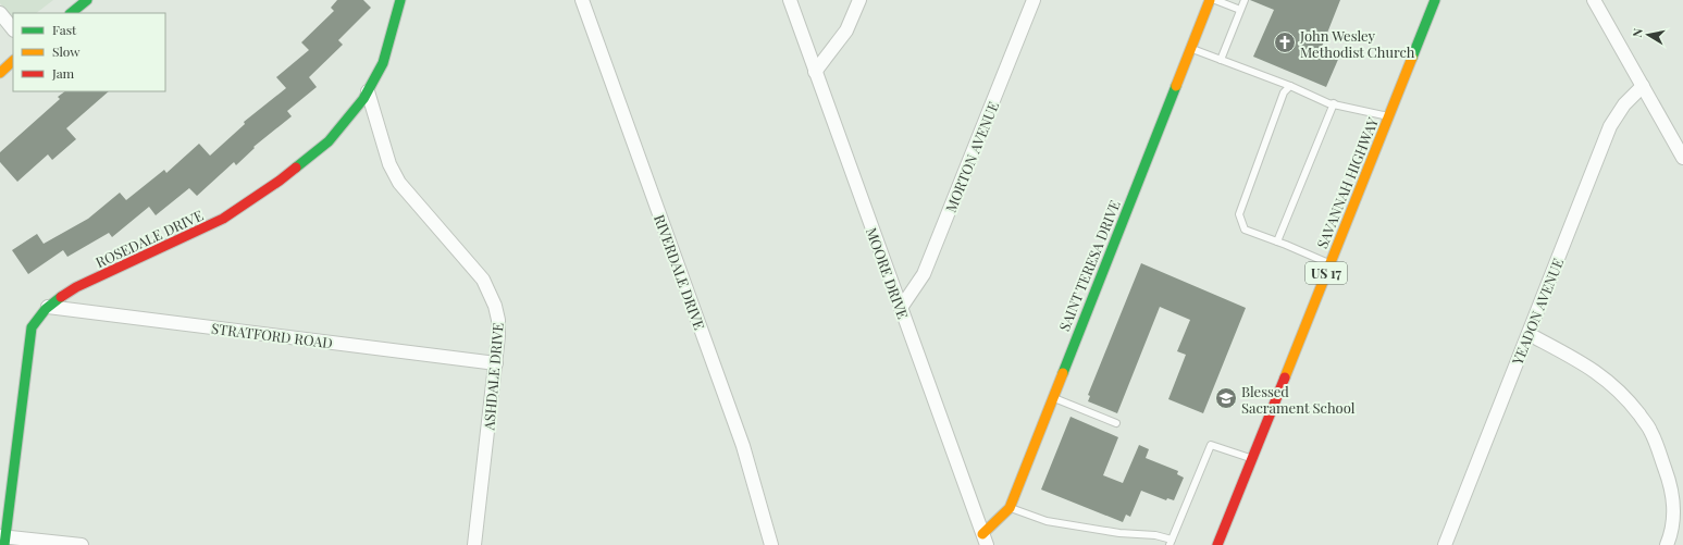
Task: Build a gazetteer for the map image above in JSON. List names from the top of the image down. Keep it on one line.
{"streets":{"main road":["SAVANNAH HIGHWAY","ROSEDALE DRIVE","SAINT TERESA DRIVE","US 17"],"street":["MORTON AVENUE","RIVERDALE DRIVE","MOORE DRIVE","YEADON AVENUE","STRATFORD ROAD","ASHDALE DRIVE"]},"crossings":[["MORTON AVENUE","MOORE DRIVE"],["ROSEDALE DRIVE","STRATFORD ROAD"],["ROSEDALE DRIVE","ASHDALE DRIVE"],["SAINT TERESA DRIVE","MOORE DRIVE"],["STRATFORD ROAD","ASHDALE DRIVE"]],"places":{"church":["John Wesley Methodist Church"],"school or university":["Blessed Sacrament School"]},"legend":["Fast","Slow","Jam"],"north":"left"}
